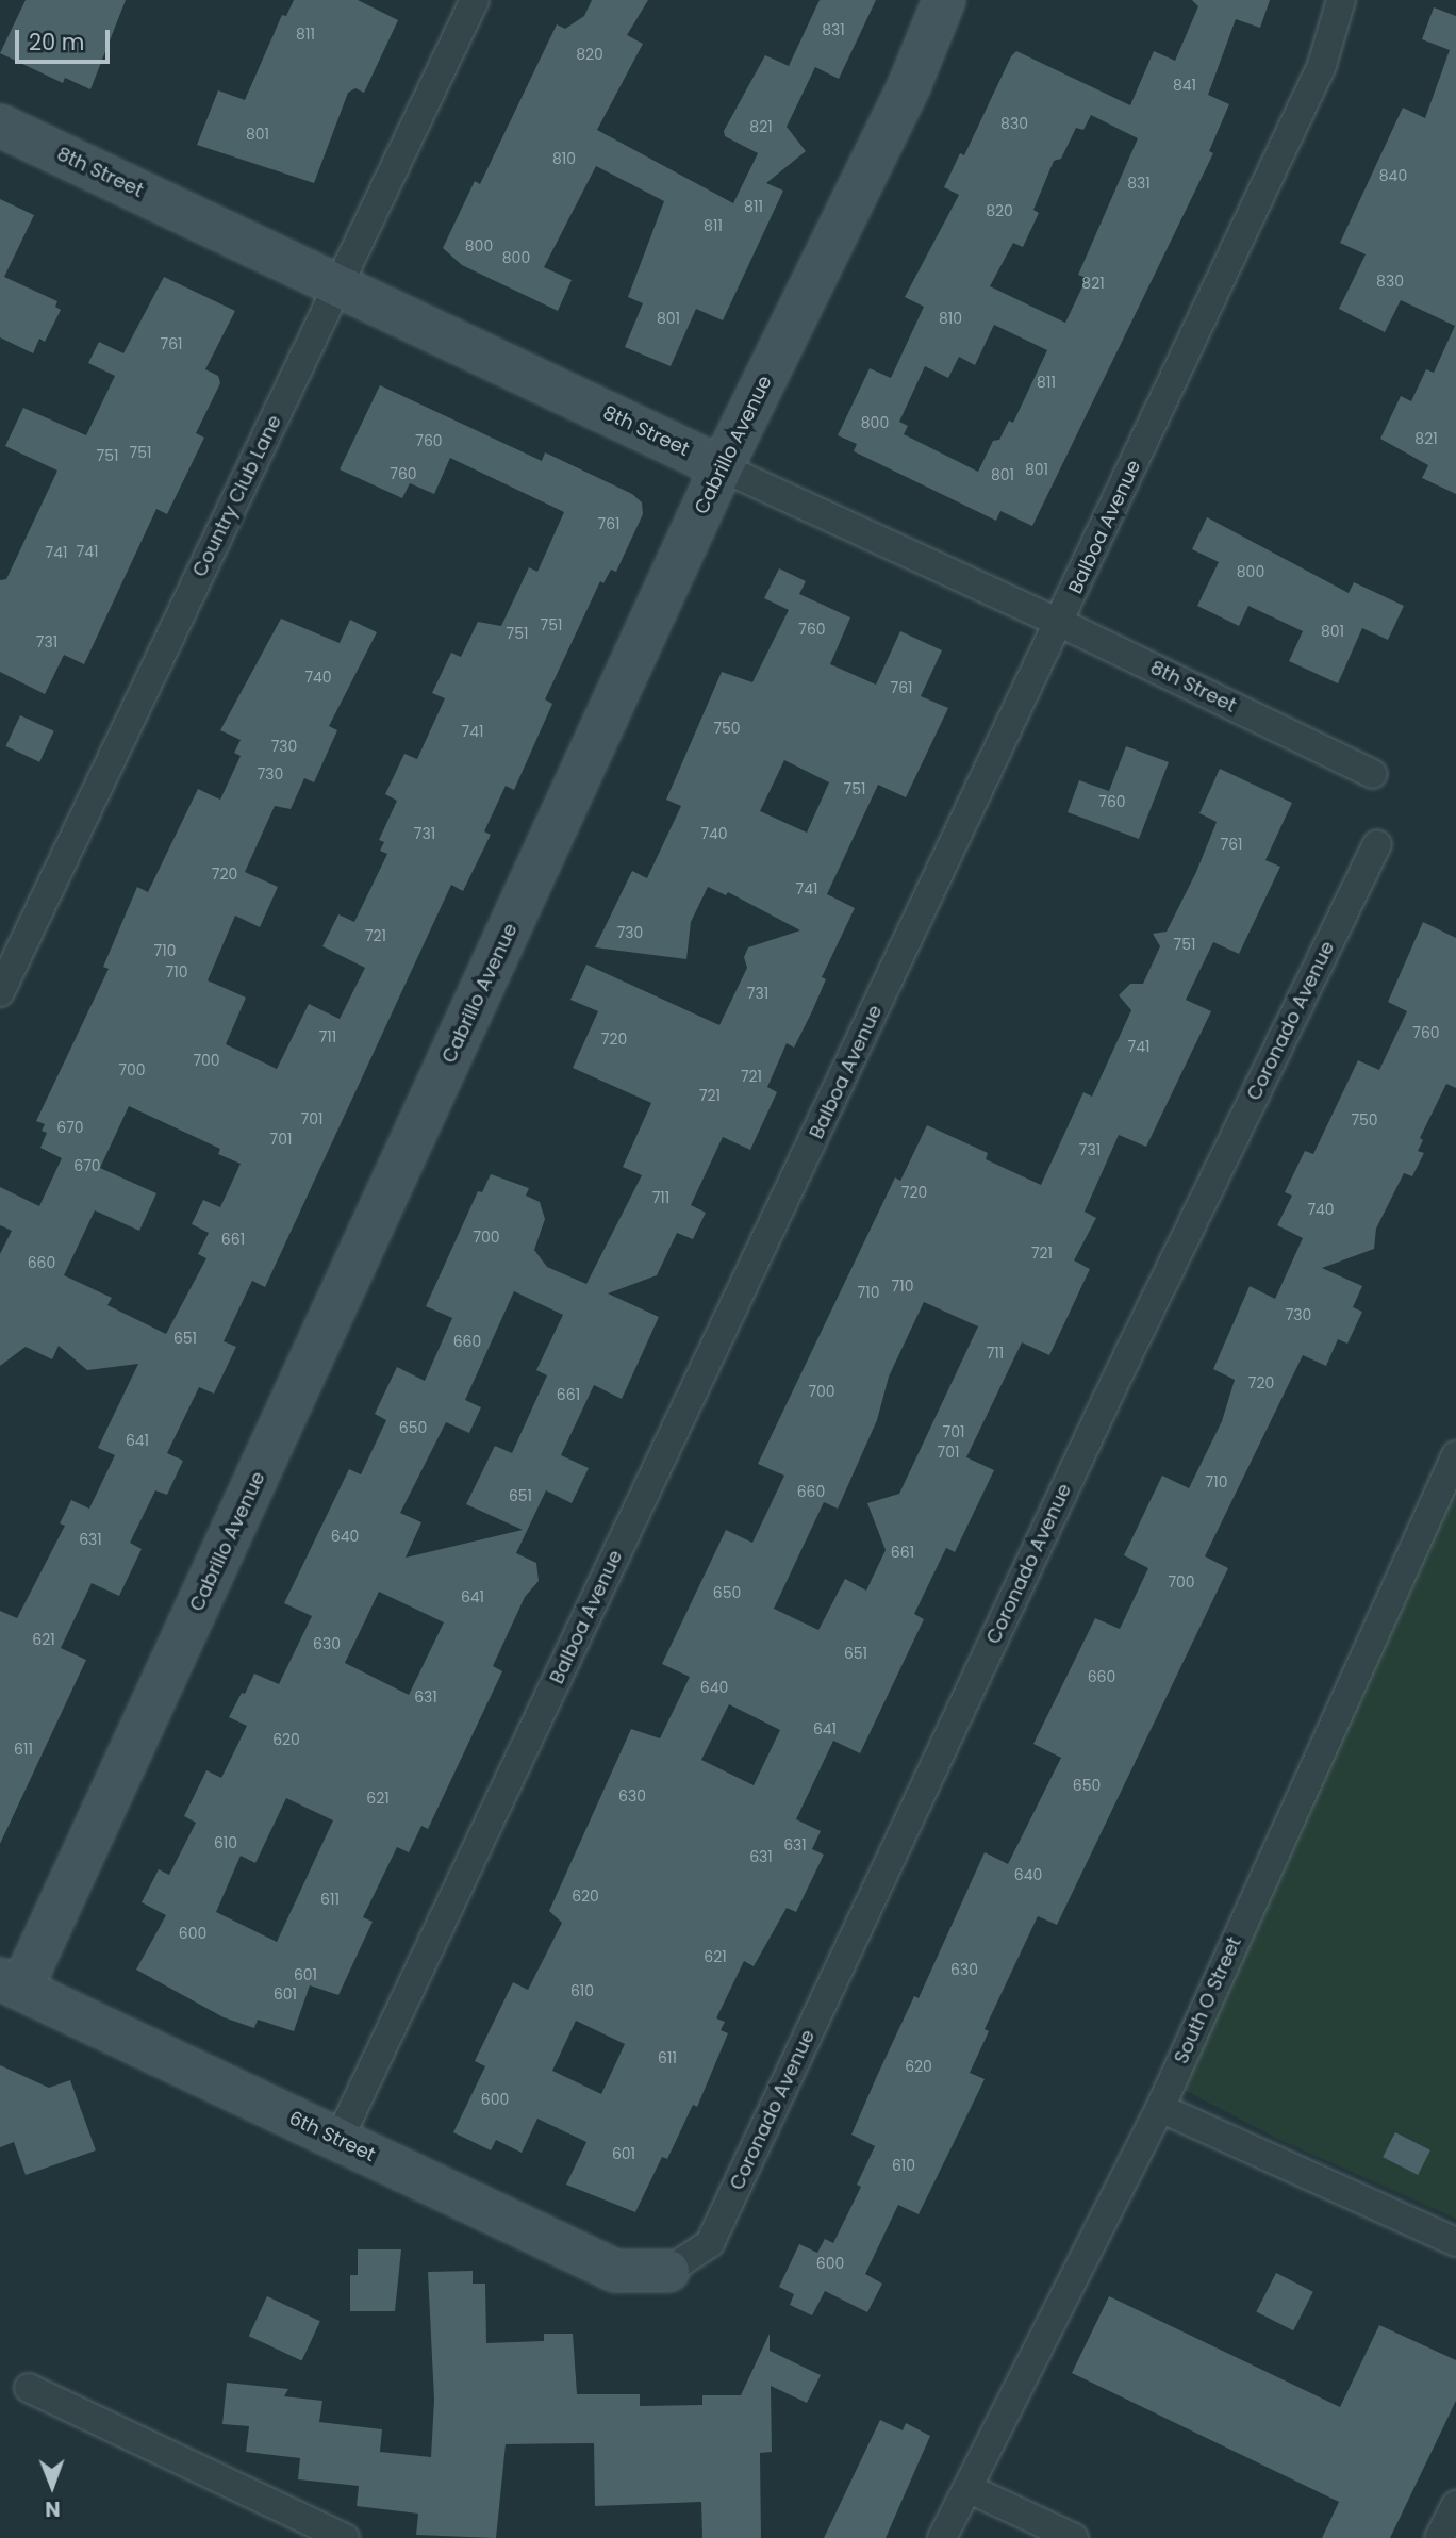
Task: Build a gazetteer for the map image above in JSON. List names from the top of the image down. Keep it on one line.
{"streets":{"street":["8th Street","Cabrillo Avenue","Country Club Lane","Balboa Avenue","Coronado Avenue","South O Street","6th Street"]},"crossings":[["8th Street","Cabrillo Avenue"],["8th Street","Country Club Lane"],["8th Street","Balboa Avenue"],["Cabrillo Avenue","6th Street"],["Balboa Avenue","6th Street"],["Coronado Avenue","6th Street"]],"house_numbers":["831","811","820","841","830","821","801","810","840","831","811","820","811","800","800","830","821","801","810","761","811","800","821","760","751","751","801","760","801","761","741","741","800","751","760","801","751","731","740","761","750","741","730","730","751","760","731","740","761","720","741","730","721","751","710","710","731","760","711","720","741","700","700","721","721","701","750","670","701","731","670","720","711","740","700","661","721","660","710","710","730","651","660","711","720","700","661","650","701","641","701","710","660","651","640","631","661","700","650","641","621","630","651","660","640","631","641","620","611","650","630","621","610","631","631","640","620","611","600","621","630","601","610","601","611","620","600","601","610","600"],"scale_bar":"20 m","north":"bottom"}
